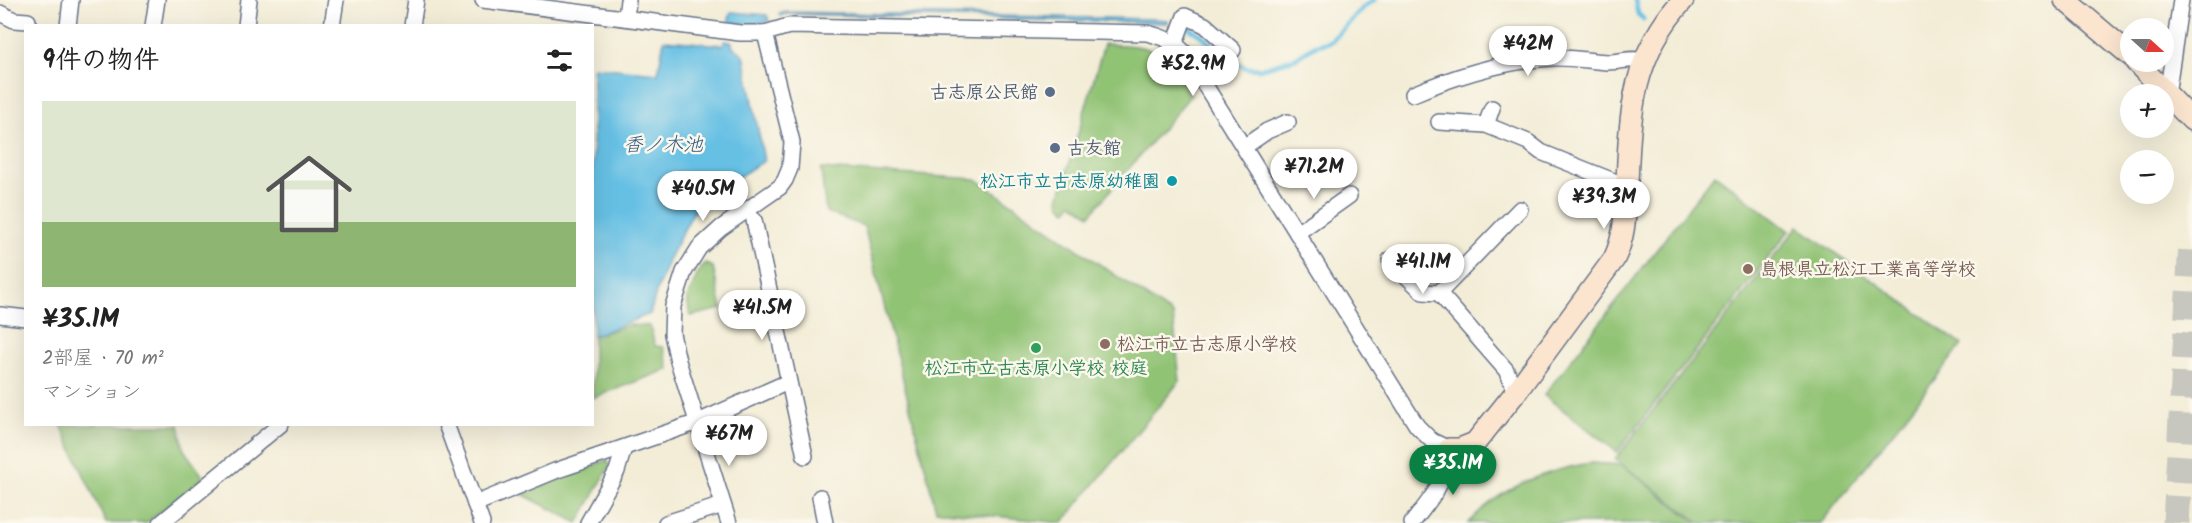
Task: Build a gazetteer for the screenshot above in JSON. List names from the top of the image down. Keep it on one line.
{"water":["香ノ木池"],"places":["古志原公民館","古友館","松江市立古志原幼稚園","島根県立松江工業高等学校","松江市立古志原小学校","松江市立古志原小学校 校庭"],"north":"right","page":{"map_buttons":["+","−"],"heading":"9件の物件","price":["¥42M","¥52.9M","¥71.2M","¥40.5M","¥39.3M","¥41.1M","¥41.5M","¥67M","¥35.1M"],"list":[{"name":"¥35.1M","note":"2部屋 · 70 m² · マンション"}]}}
